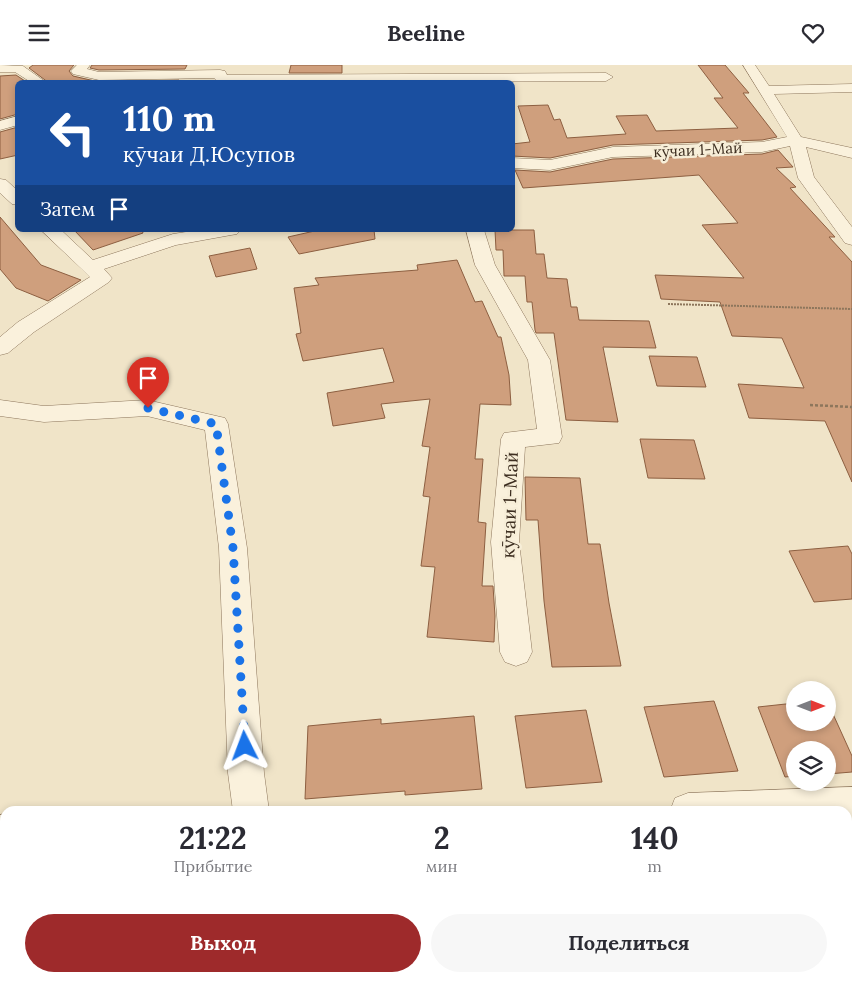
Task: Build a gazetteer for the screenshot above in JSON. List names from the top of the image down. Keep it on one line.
{"streets":{"street":["кӯчаи 1-Май"]},"north":"right","page":{"header":"Beeline","turn":["110 m","кӯчаи Д.Юсупов"],"then":"Затем","eta":["21:22","Прибытие","2","мин","140","m"],"buttons":["Выход","Поделиться"]}}
